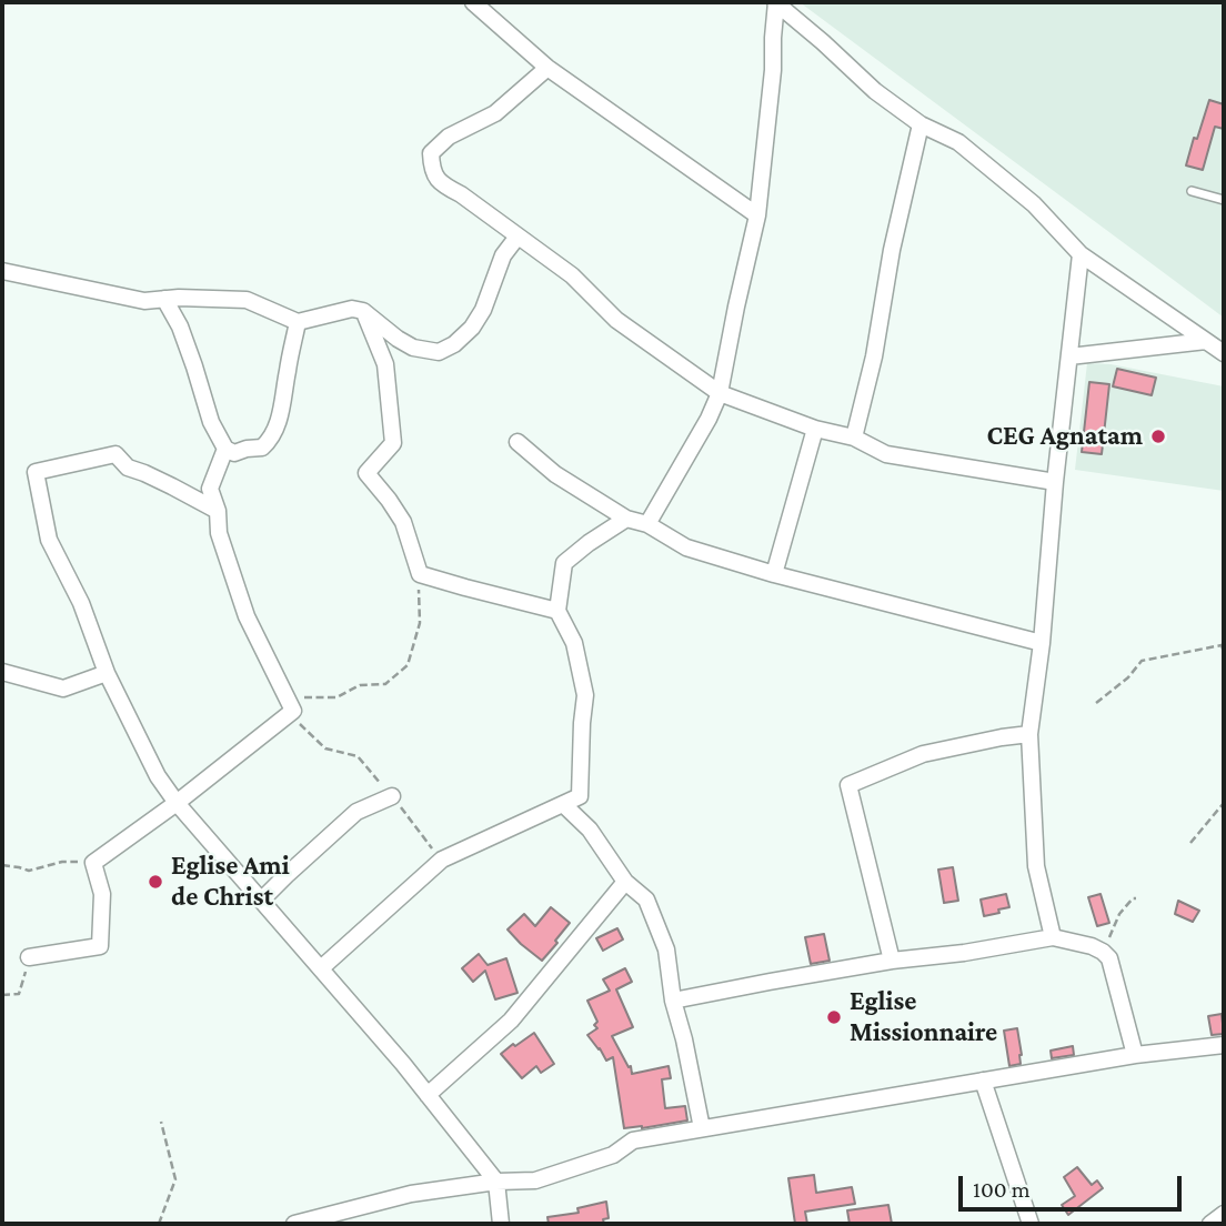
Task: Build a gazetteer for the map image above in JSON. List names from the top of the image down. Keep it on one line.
{"places":["CEG Agnatam","Eglise Ami de Christ","Eglise Missionnaire"],"scale_bar":"100 m"}
